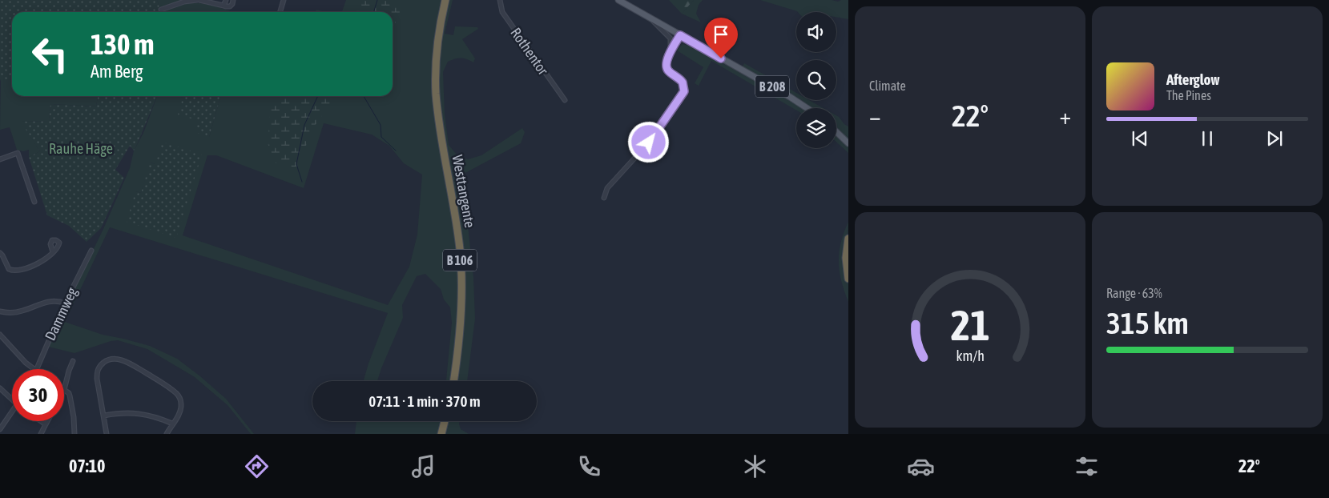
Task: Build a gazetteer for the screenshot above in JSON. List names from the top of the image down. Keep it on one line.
{"streets":{"highway":["Westtangente","B 106"],"main road":["B 208"],"street":["Rothentor","Dammweg"]},"parks":["Rauhe Häge"],"page":{"tile":["Climate",["Range · 63%","315 km"]],"turn":["130 m","Am Berg"],"song":["Afterglow","The Pines"],"heat":["−","22°","+"],"limit":"30","trip":"07:11 · 1 min · 370 m","tabs":["07:10","22°"],"gauge":["21","km/h"]}}
